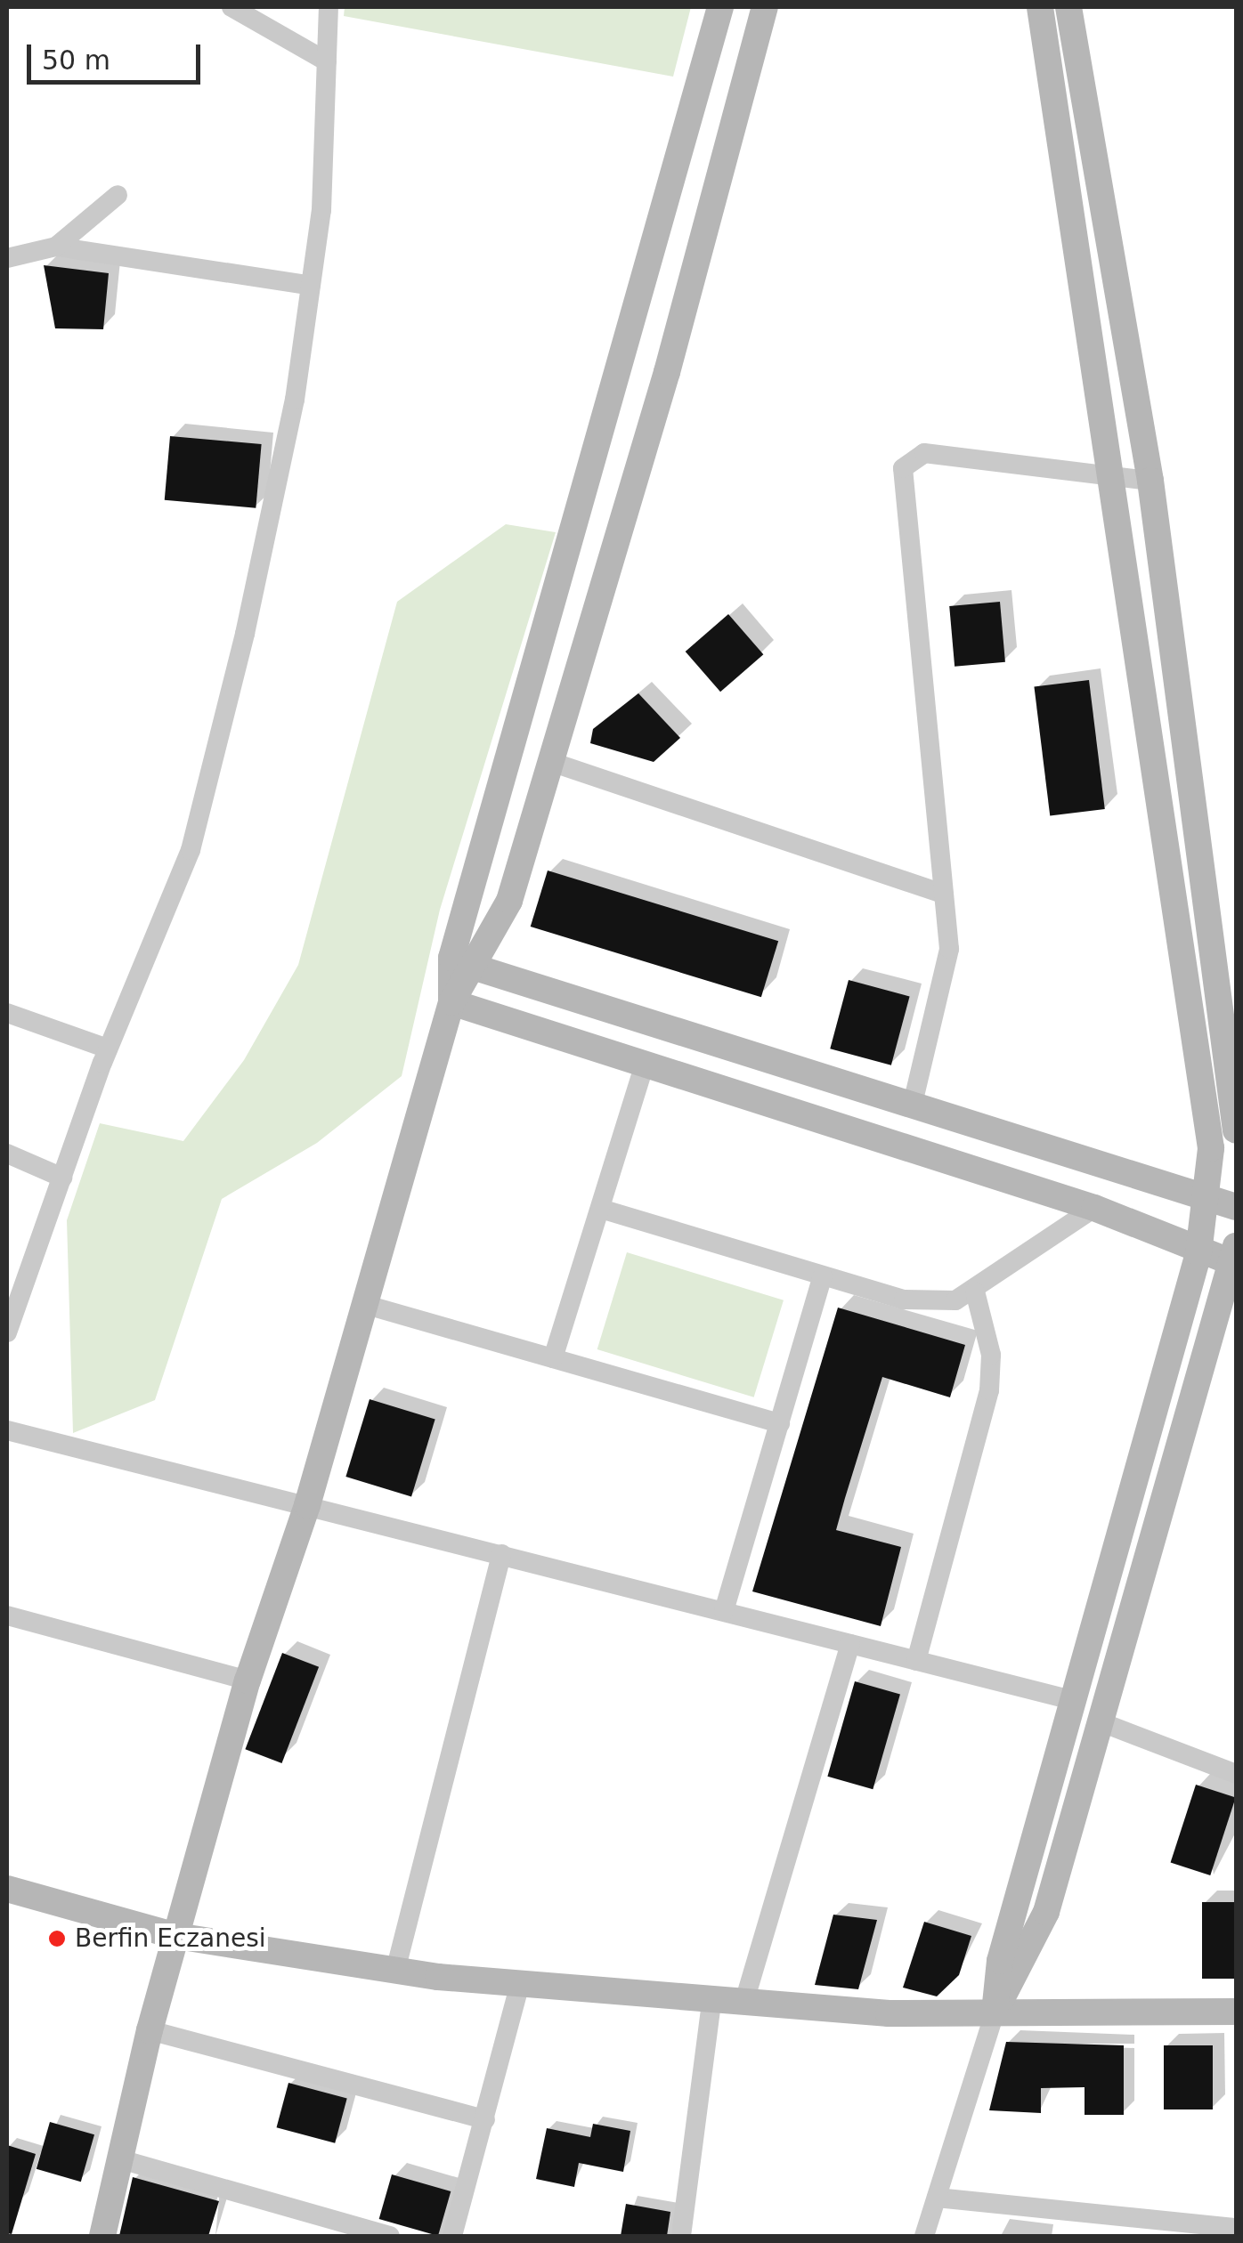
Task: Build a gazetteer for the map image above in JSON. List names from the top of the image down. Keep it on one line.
{"places":["Berfin Eczanesi"],"scale_bar":"50 m"}
